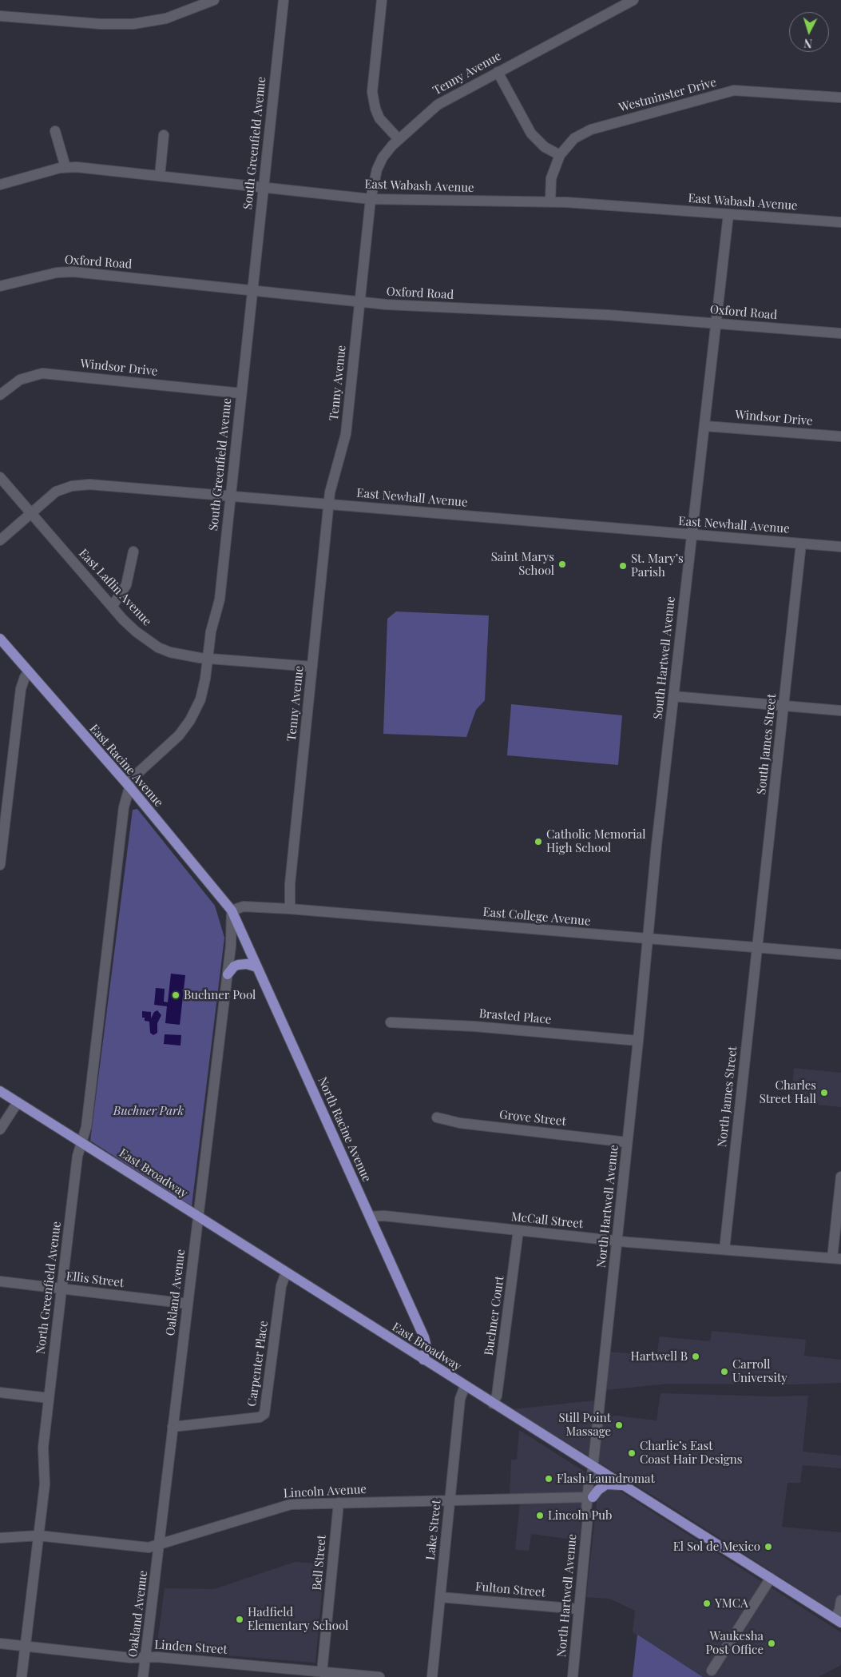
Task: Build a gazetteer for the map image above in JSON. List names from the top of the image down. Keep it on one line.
{"streets":{"main road":["East Racine Avenue","North Racine Avenue","East Broadway"],"street":["Tenny Avenue","Westminster Drive","South Greenfield Avenue","East Wabash Avenue","Oxford Road","Windsor Drive","East Newhall Avenue","East Laflin Avenue","South Hartwell Avenue","South James Street","East College Avenue","Brasted Place","North James Street","Grove Street","North Hartwell Avenue","McCall Street","Ellis Street","North Greenfield Avenue","Oakland Avenue","Buchner Court","Carpenter Place","Lincoln Avenue","Lake Street","Bell Street","Fulton Street","Linden Street"]},"crossings":[["Tenny Avenue","East Wabash Avenue"],["Tenny Avenue","Oxford Road"],["Tenny Avenue","East Newhall Avenue"],["Tenny Avenue","East Laflin Avenue"],["Tenny Avenue","East College Avenue"],["Westminster Drive","East Wabash Avenue"],["South Greenfield Avenue","East Wabash Avenue"],["South Greenfield Avenue","Oxford Road"],["South Greenfield Avenue","Windsor Drive"],["South Greenfield Avenue","East Newhall Avenue"],["South Greenfield Avenue","East Laflin Avenue"],["South Greenfield Avenue","East Racine Avenue"],["South Greenfield Avenue","North Greenfield Avenue"],["East Wabash Avenue","South Hartwell Avenue"],["Oxford Road","South Hartwell Avenue"],["Windsor Drive","South Hartwell Avenue"],["East Newhall Avenue","East Laflin Avenue"],["East Newhall Avenue","South Hartwell Avenue"],["East Newhall Avenue","South James Street"],["South Hartwell Avenue","East College Avenue"],["South Hartwell Avenue","North Hartwell Avenue"],["South James Street","East College Avenue"],["South James Street","North James Street"],["East Racine Avenue","East College Avenue"],["East Racine Avenue","North Racine Avenue"],["East Racine Avenue","Oakland Avenue"],["East College Avenue","North James Street"],["East College Avenue","North Racine Avenue"],["East College Avenue","North Hartwell Avenue"],["East College Avenue","Oakland Avenue"],["Brasted Place","North Hartwell Avenue"],["North James Street","McCall Street"],["Grove Street","North Hartwell Avenue"],["North Racine Avenue","East Broadway"],["North Racine Avenue","McCall Street"],["North Racine Avenue","Oakland Avenue"],["East Broadway","North Hartwell Avenue"],["East Broadway","North Greenfield Avenue"],["East Broadway","Oakland Avenue"],["East Broadway","Buchner Court"],["East Broadway","Carpenter Place"],["East Broadway","Lake Street"],["North Hartwell Avenue","McCall Street"],["North Hartwell Avenue","Lincoln Avenue"],["North Hartwell Avenue","Fulton Street"],["McCall Street","Buchner Court"],["Ellis Street","North Greenfield Avenue"],["Ellis Street","Oakland Avenue"],["North Greenfield Avenue","Lincoln Avenue"],["North Greenfield Avenue","Linden Street"],["Oakland Avenue","Carpenter Place"],["Oakland Avenue","Lincoln Avenue"],["Oakland Avenue","Linden Street"],["Lincoln Avenue","Lake Street"],["Lincoln Avenue","Bell Street"],["Lake Street","Fulton Street"],["Bell Street","Linden Street"]],"parks":["Buchner Park"],"places":["Saint Marys School","St. Mary’s Parish","Catholic Memorial High School","Buchner Pool","Charles Street Hall","Hartwell B","Carroll University","Still Point Massage","Charlie’s East Coast Hair Designs","Flash Laundromat","Lincoln Pub","El Sol de Mexico","YMCA","Hadfield Elementary School","Waukesha Post Office"],"north":"bottom"}
